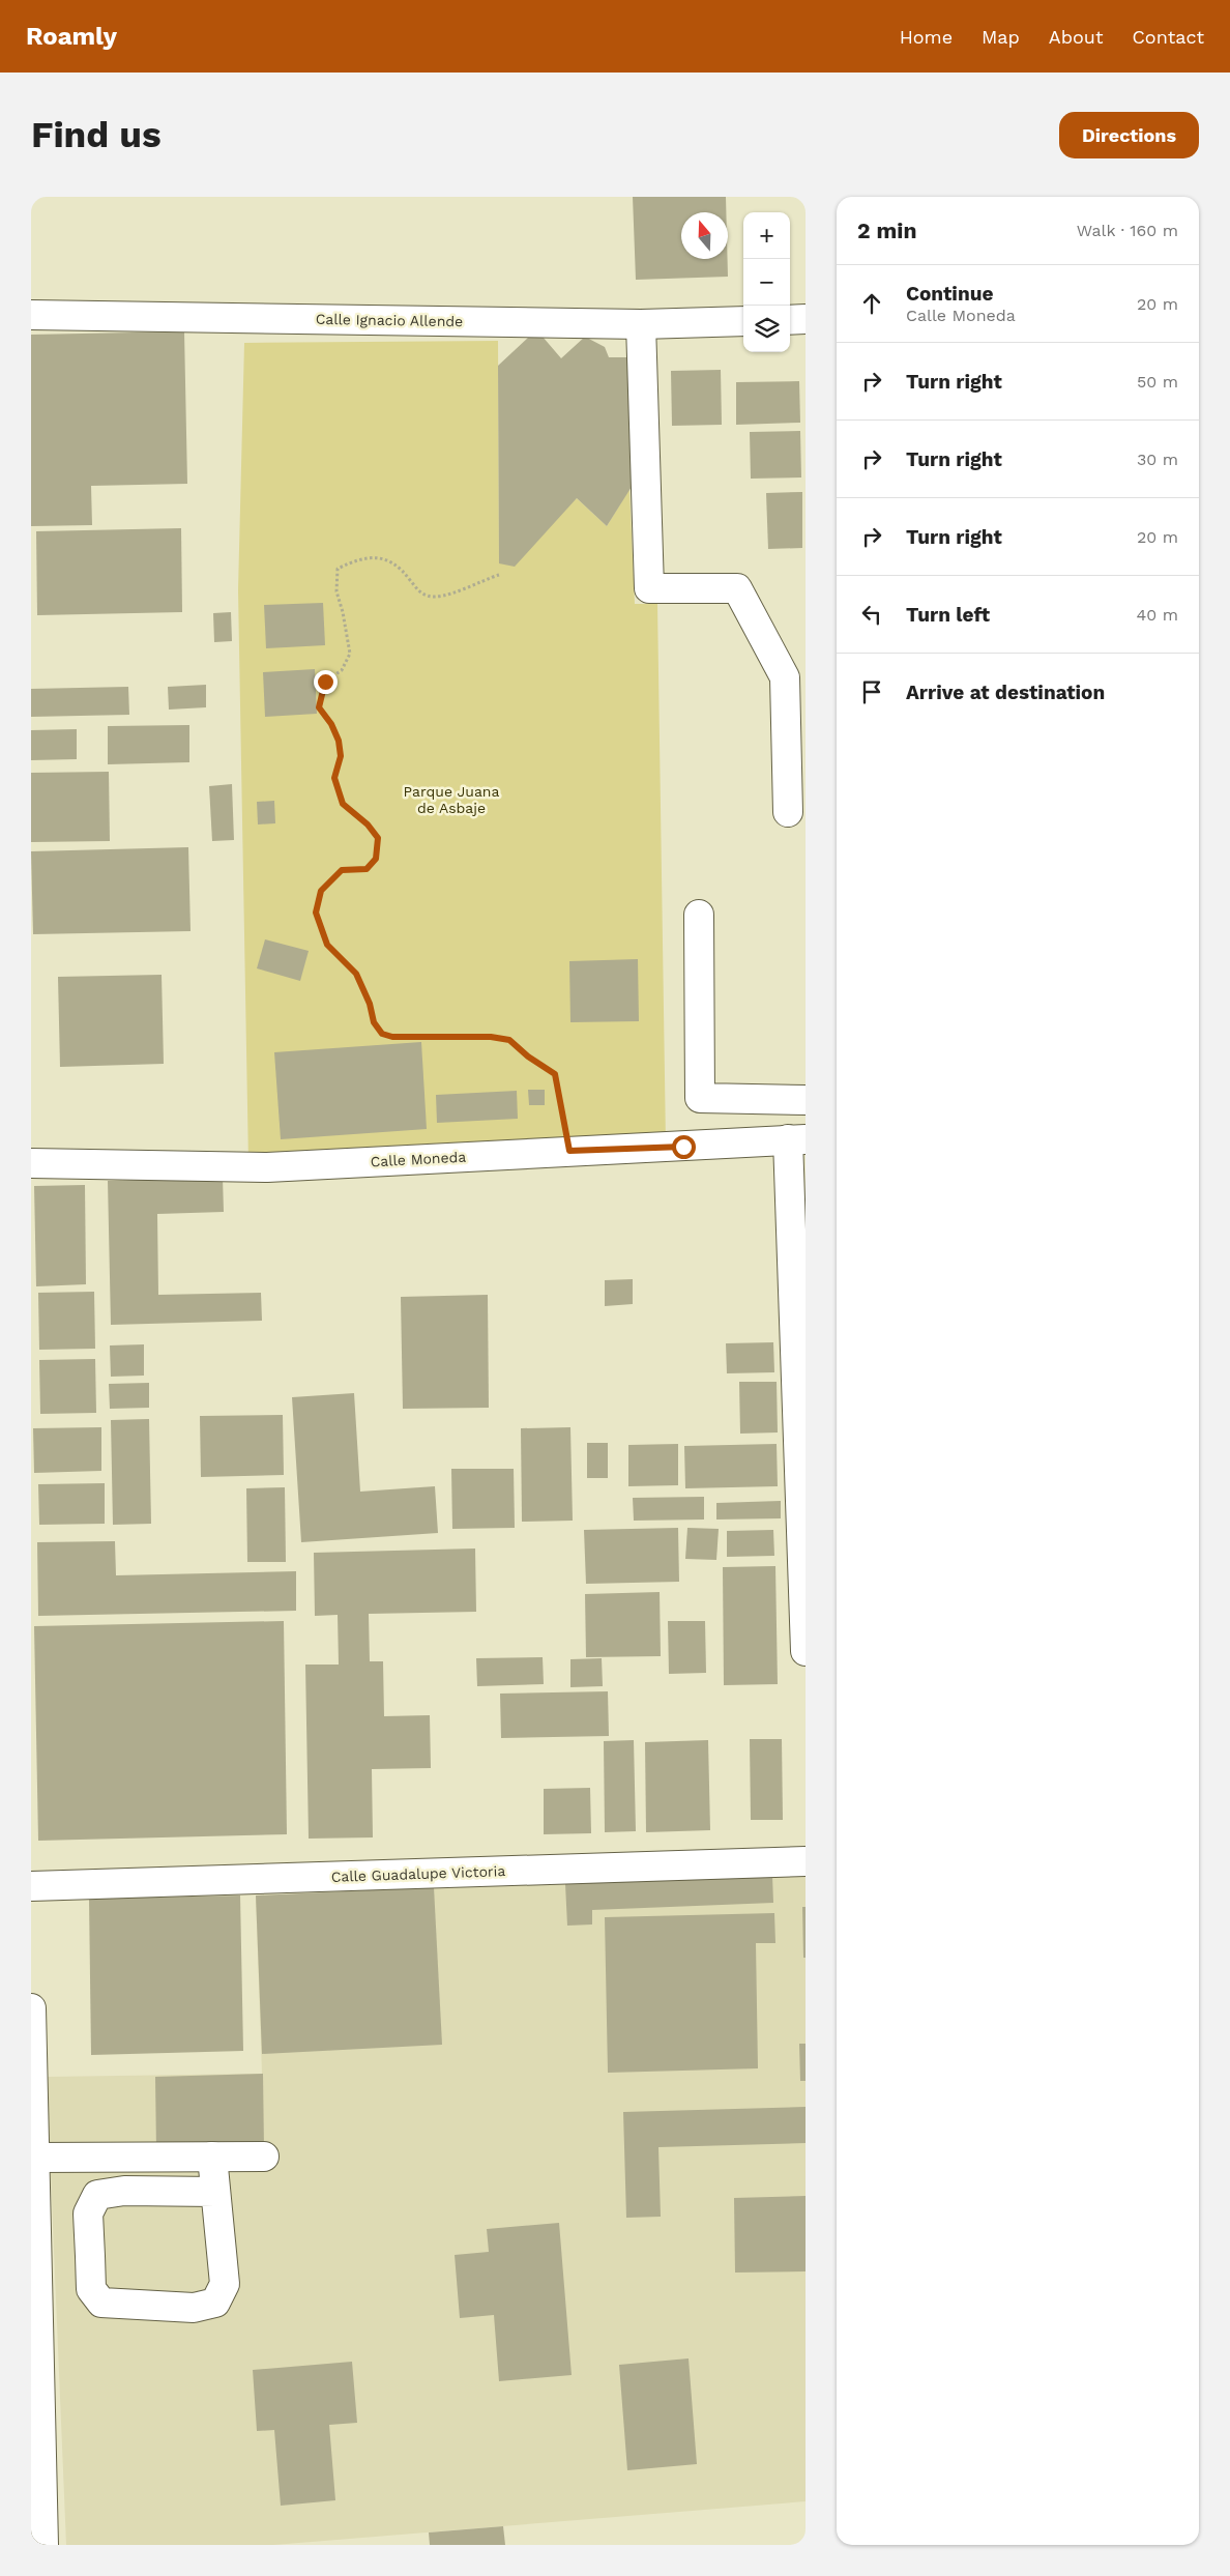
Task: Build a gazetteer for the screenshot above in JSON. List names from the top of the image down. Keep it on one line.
{"streets":{"street":["Calle Ignacio Allende","Calle Moneda","Calle Guadalupe Victoria"]},"parks":["Parque Juana de Asbaje"],"north":"top","page":{"header":"Roamly","nav":["Home","Map","About","Contact"],"buttons":"Directions","title":"Find us","heading":["2 min","Walk · 160 m"],"map_buttons":["+","−"],"list":[["Continue","Calle Moneda","20 m"],["Turn right","50 m"],["Turn right","30 m"],["Turn right","20 m"],["Turn left","40 m"],"Arrive at destination"]}}
